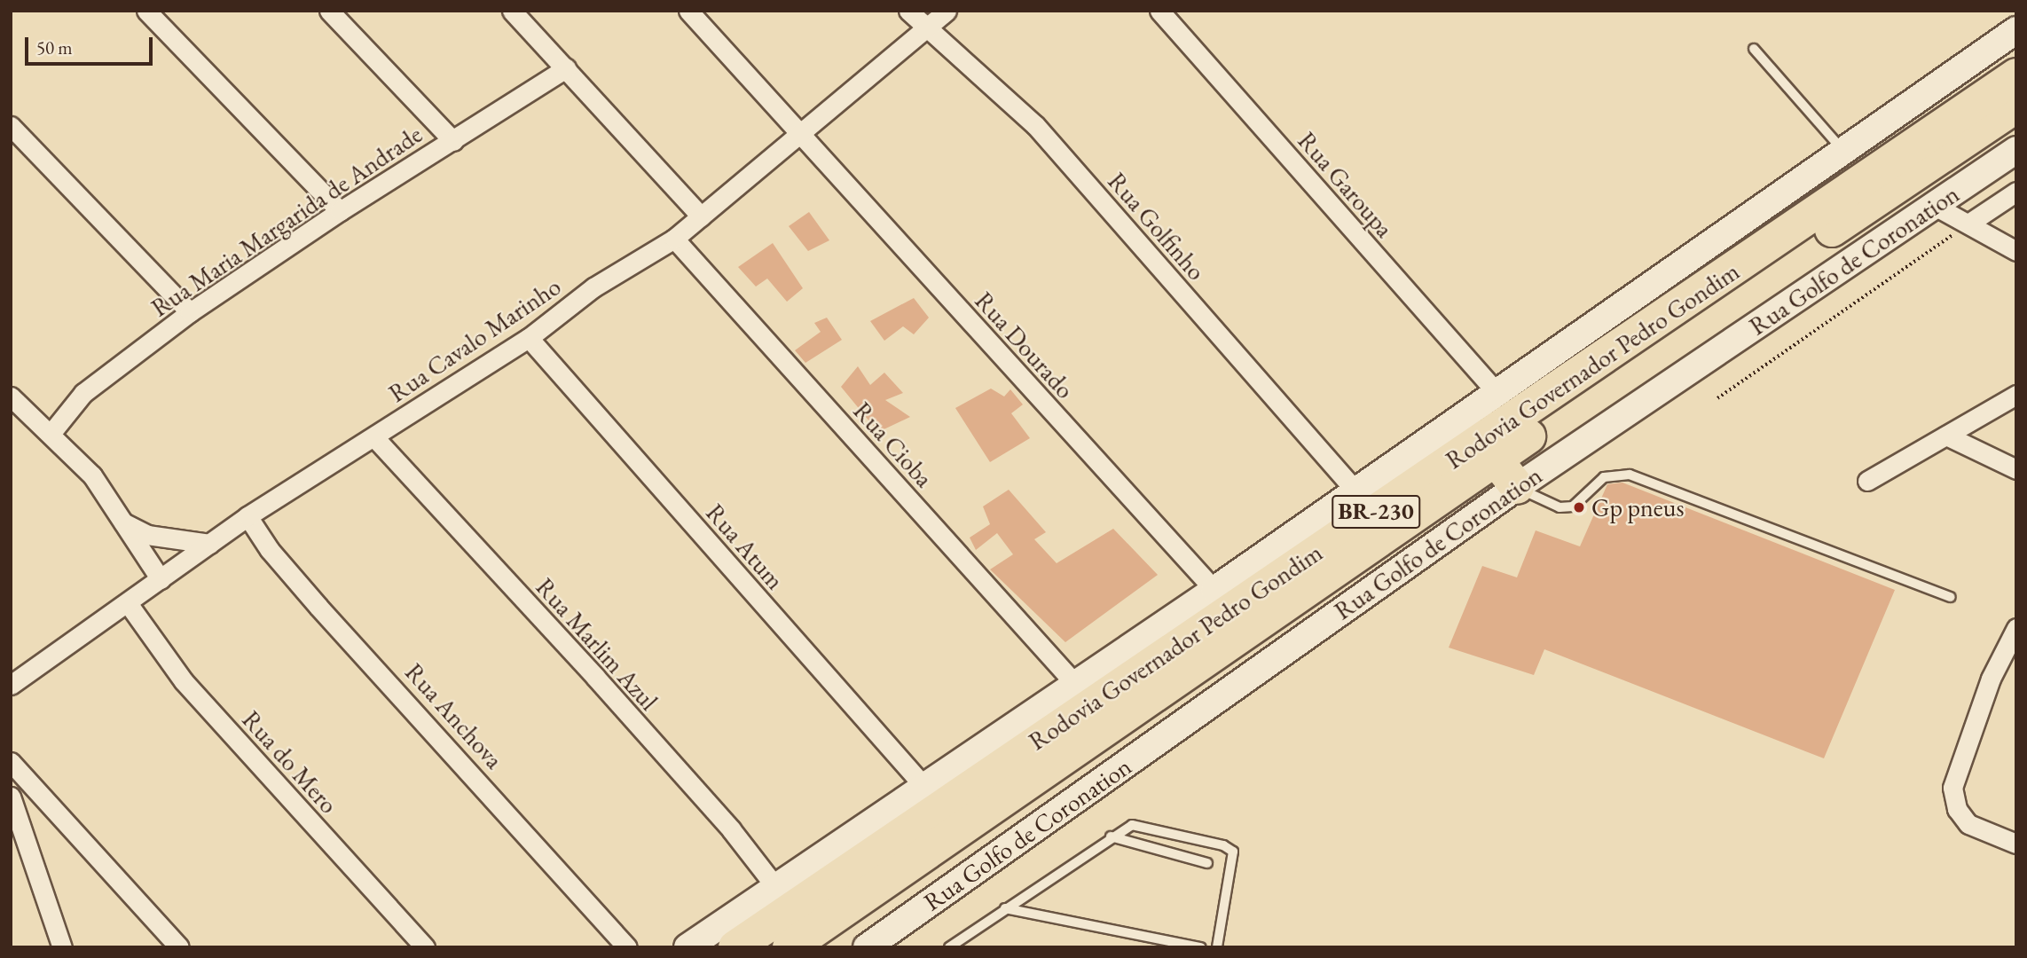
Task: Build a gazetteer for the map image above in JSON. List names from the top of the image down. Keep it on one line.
{"streets":{"highway":["Rodovia Governador Pedro Gondim","BR-230"],"street":["Rua Garoupa","Rua Maria Margarida de Andrade","Rua Golfinho","Rua Golfo de Coronation","Rua Cavalo Marinho","Rua Dourado","Rua Cioba","Rua Atum","Rua Marlim Azul","Rua Anchova","Rua do Mero"]},"crossings":[["Rua Golfinho","Rua Cavalo Marinho"],["Rua Cavalo Marinho","Rua Dourado"],["Rua Cavalo Marinho","Rua Cioba"],["Rua Cavalo Marinho","Rua Atum"],["Rua Cavalo Marinho","Rua Marlim Azul"],["Rua Cavalo Marinho","Rua Anchova"],["Rua Cavalo Marinho","Rua do Mero"]],"places":["Gp pneus"],"scale_bar":"50 m"}
